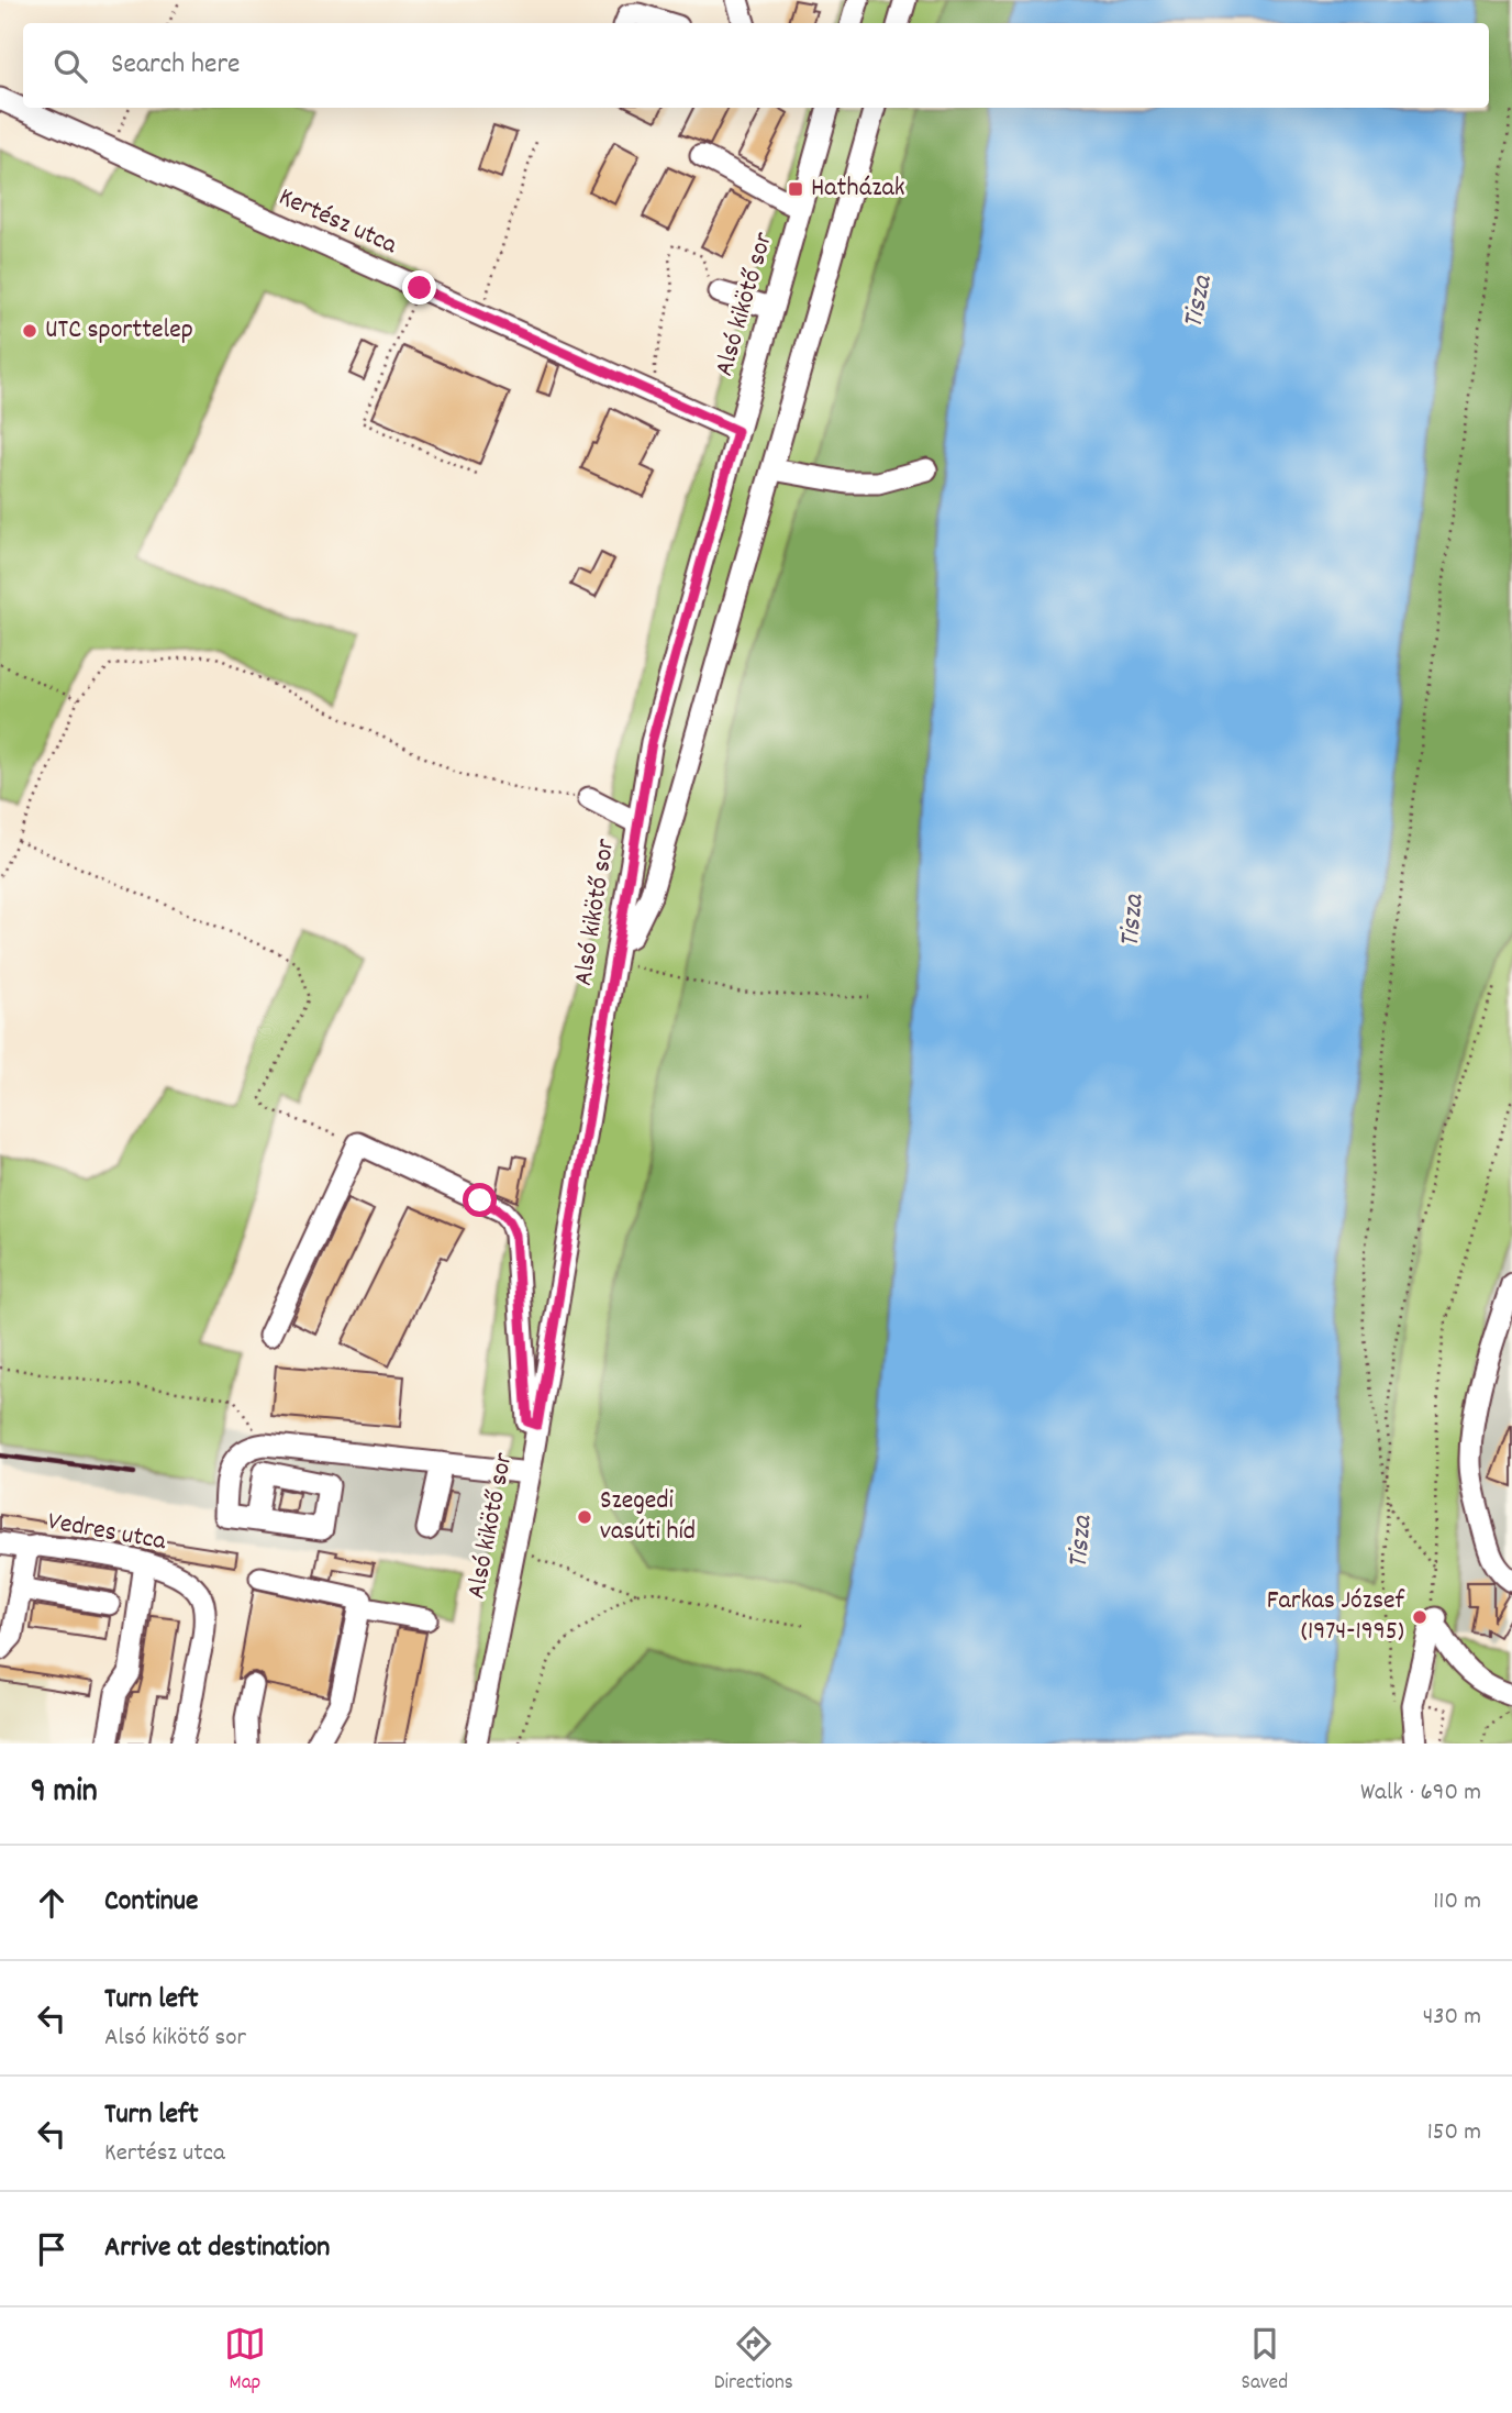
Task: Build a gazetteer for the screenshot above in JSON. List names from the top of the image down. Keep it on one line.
{"streets":{"street":["Kertész utca","Alsó kikötő sor","Vedres utca"]},"crossings":[["Kertész utca","Alsó kikötő sor"]],"water":["Tisza"],"places":{"transit":["Hatházak"],"other":["UTC sporttelep","Szegedi vasúti híd","Farkas József (1974-1995)"]},"page":{"search":"Search here","heading":["9 min","Walk · 690 m"],"list":[["Continue","110 m"],["Turn left","Alsó kikötő sor","430 m"],["Turn left","Kertész utca","150 m"],"Arrive at destination"],"nav":["Map","Directions","Saved"]}}
